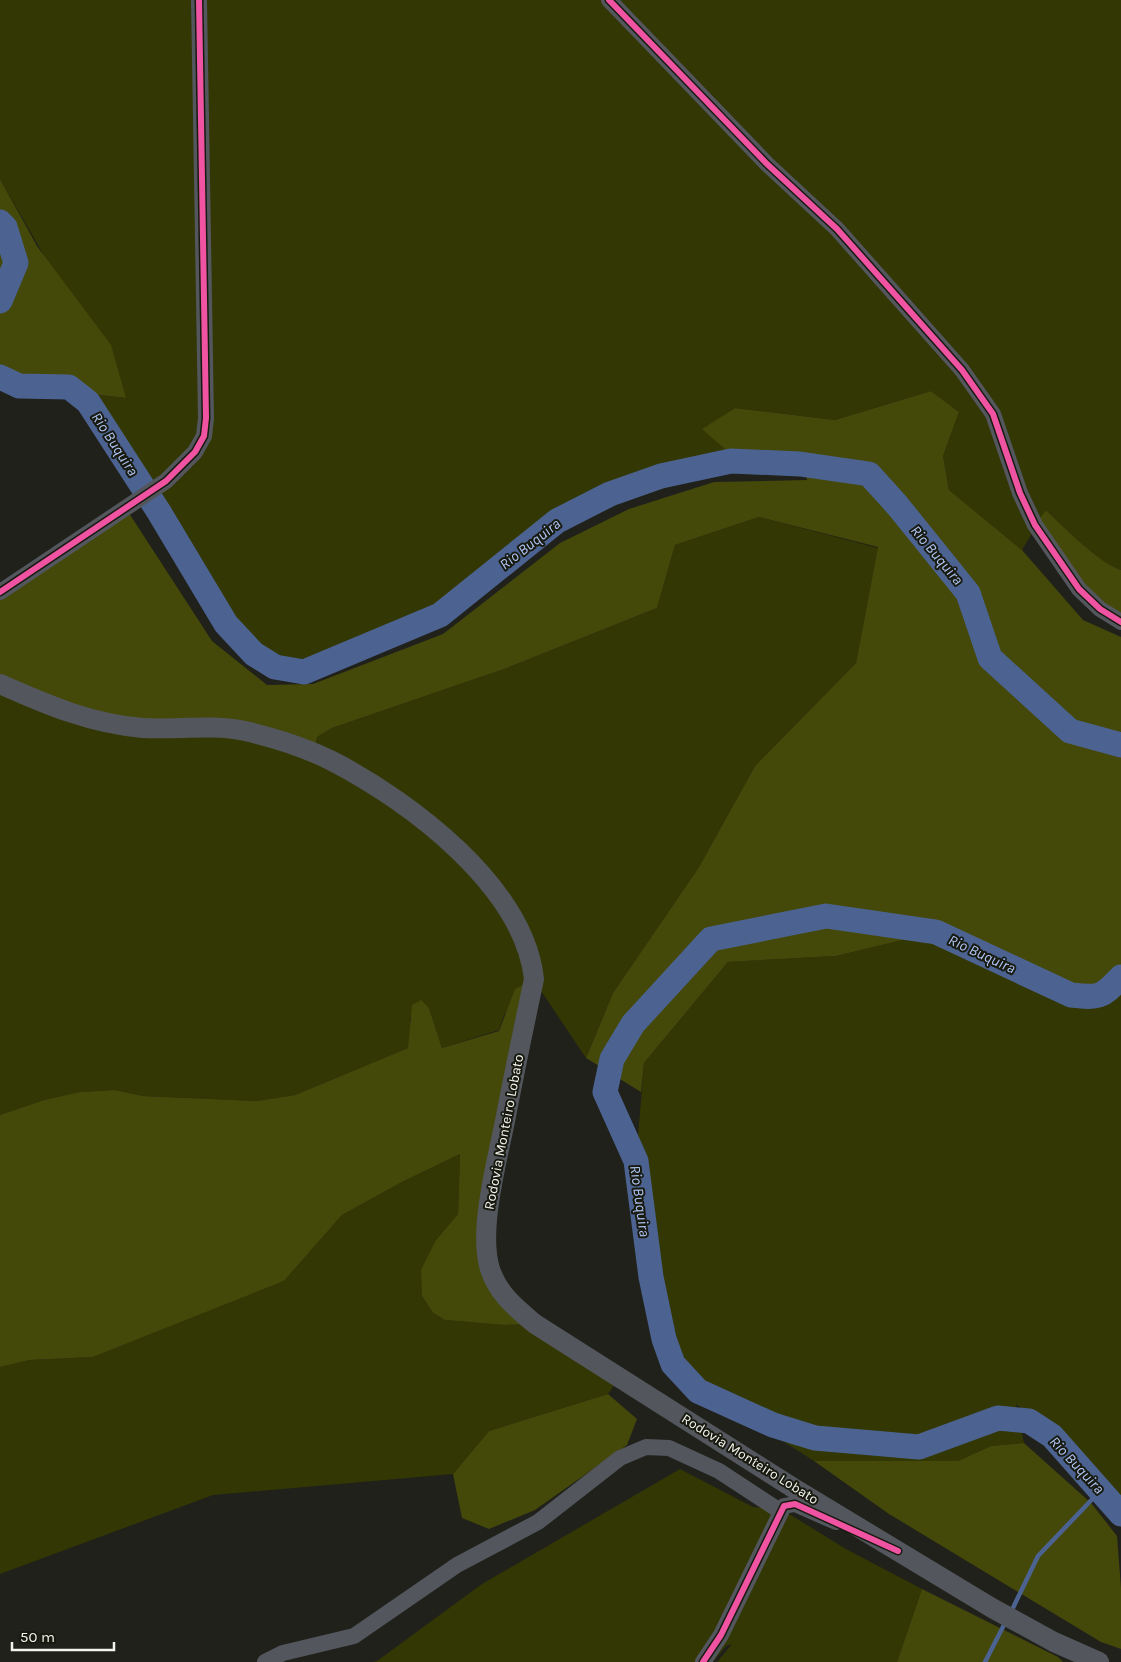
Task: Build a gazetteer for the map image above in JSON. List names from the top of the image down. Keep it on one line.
{"streets":{"main road":["Rodovia Monteiro Lobato"]},"water":["Rio Buquira"],"scale_bar":"50 m"}
